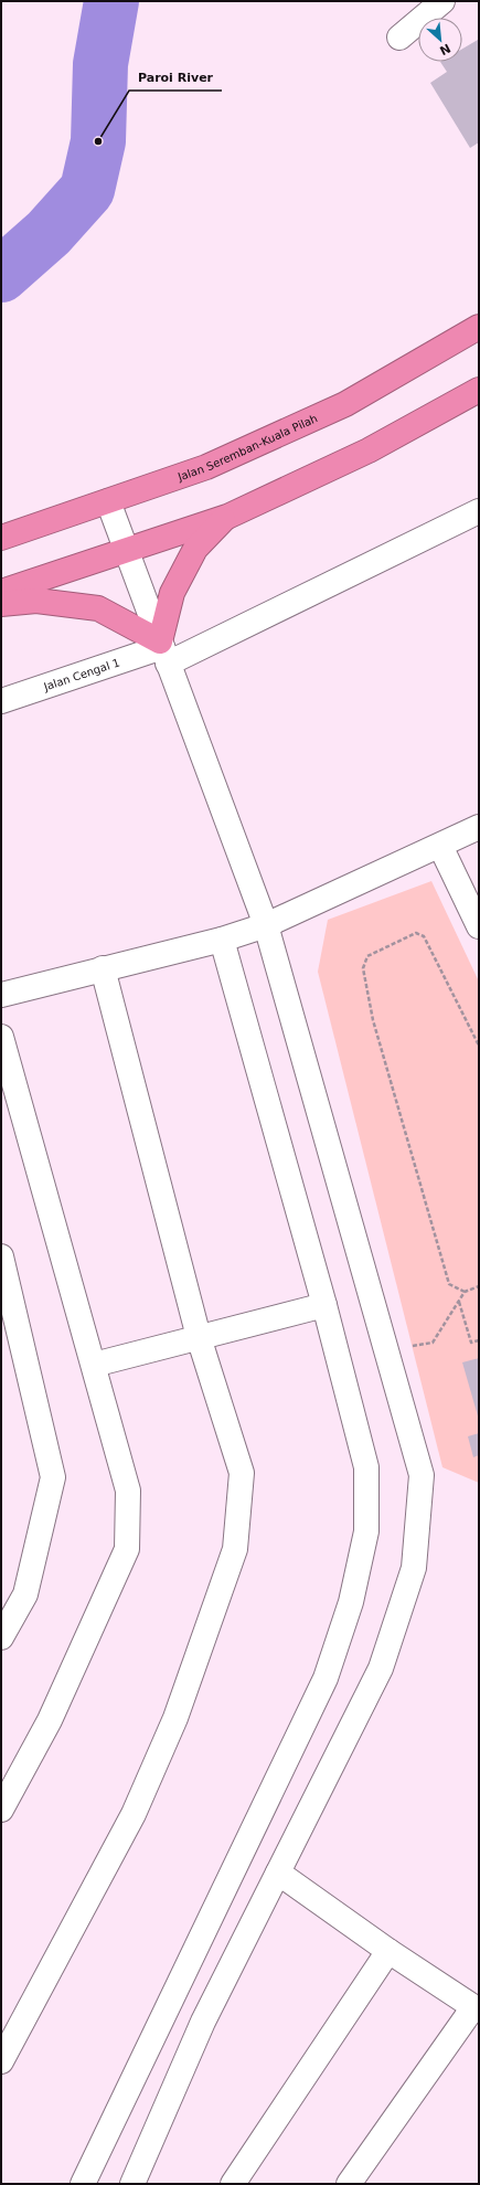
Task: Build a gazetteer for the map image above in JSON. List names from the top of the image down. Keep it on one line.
{"streets":{"highway":["Jalan Seremban-Kuala Pilah"],"street":["Jalan Cengal 1"]},"places":["Paroi River"],"north":"bottom right"}
